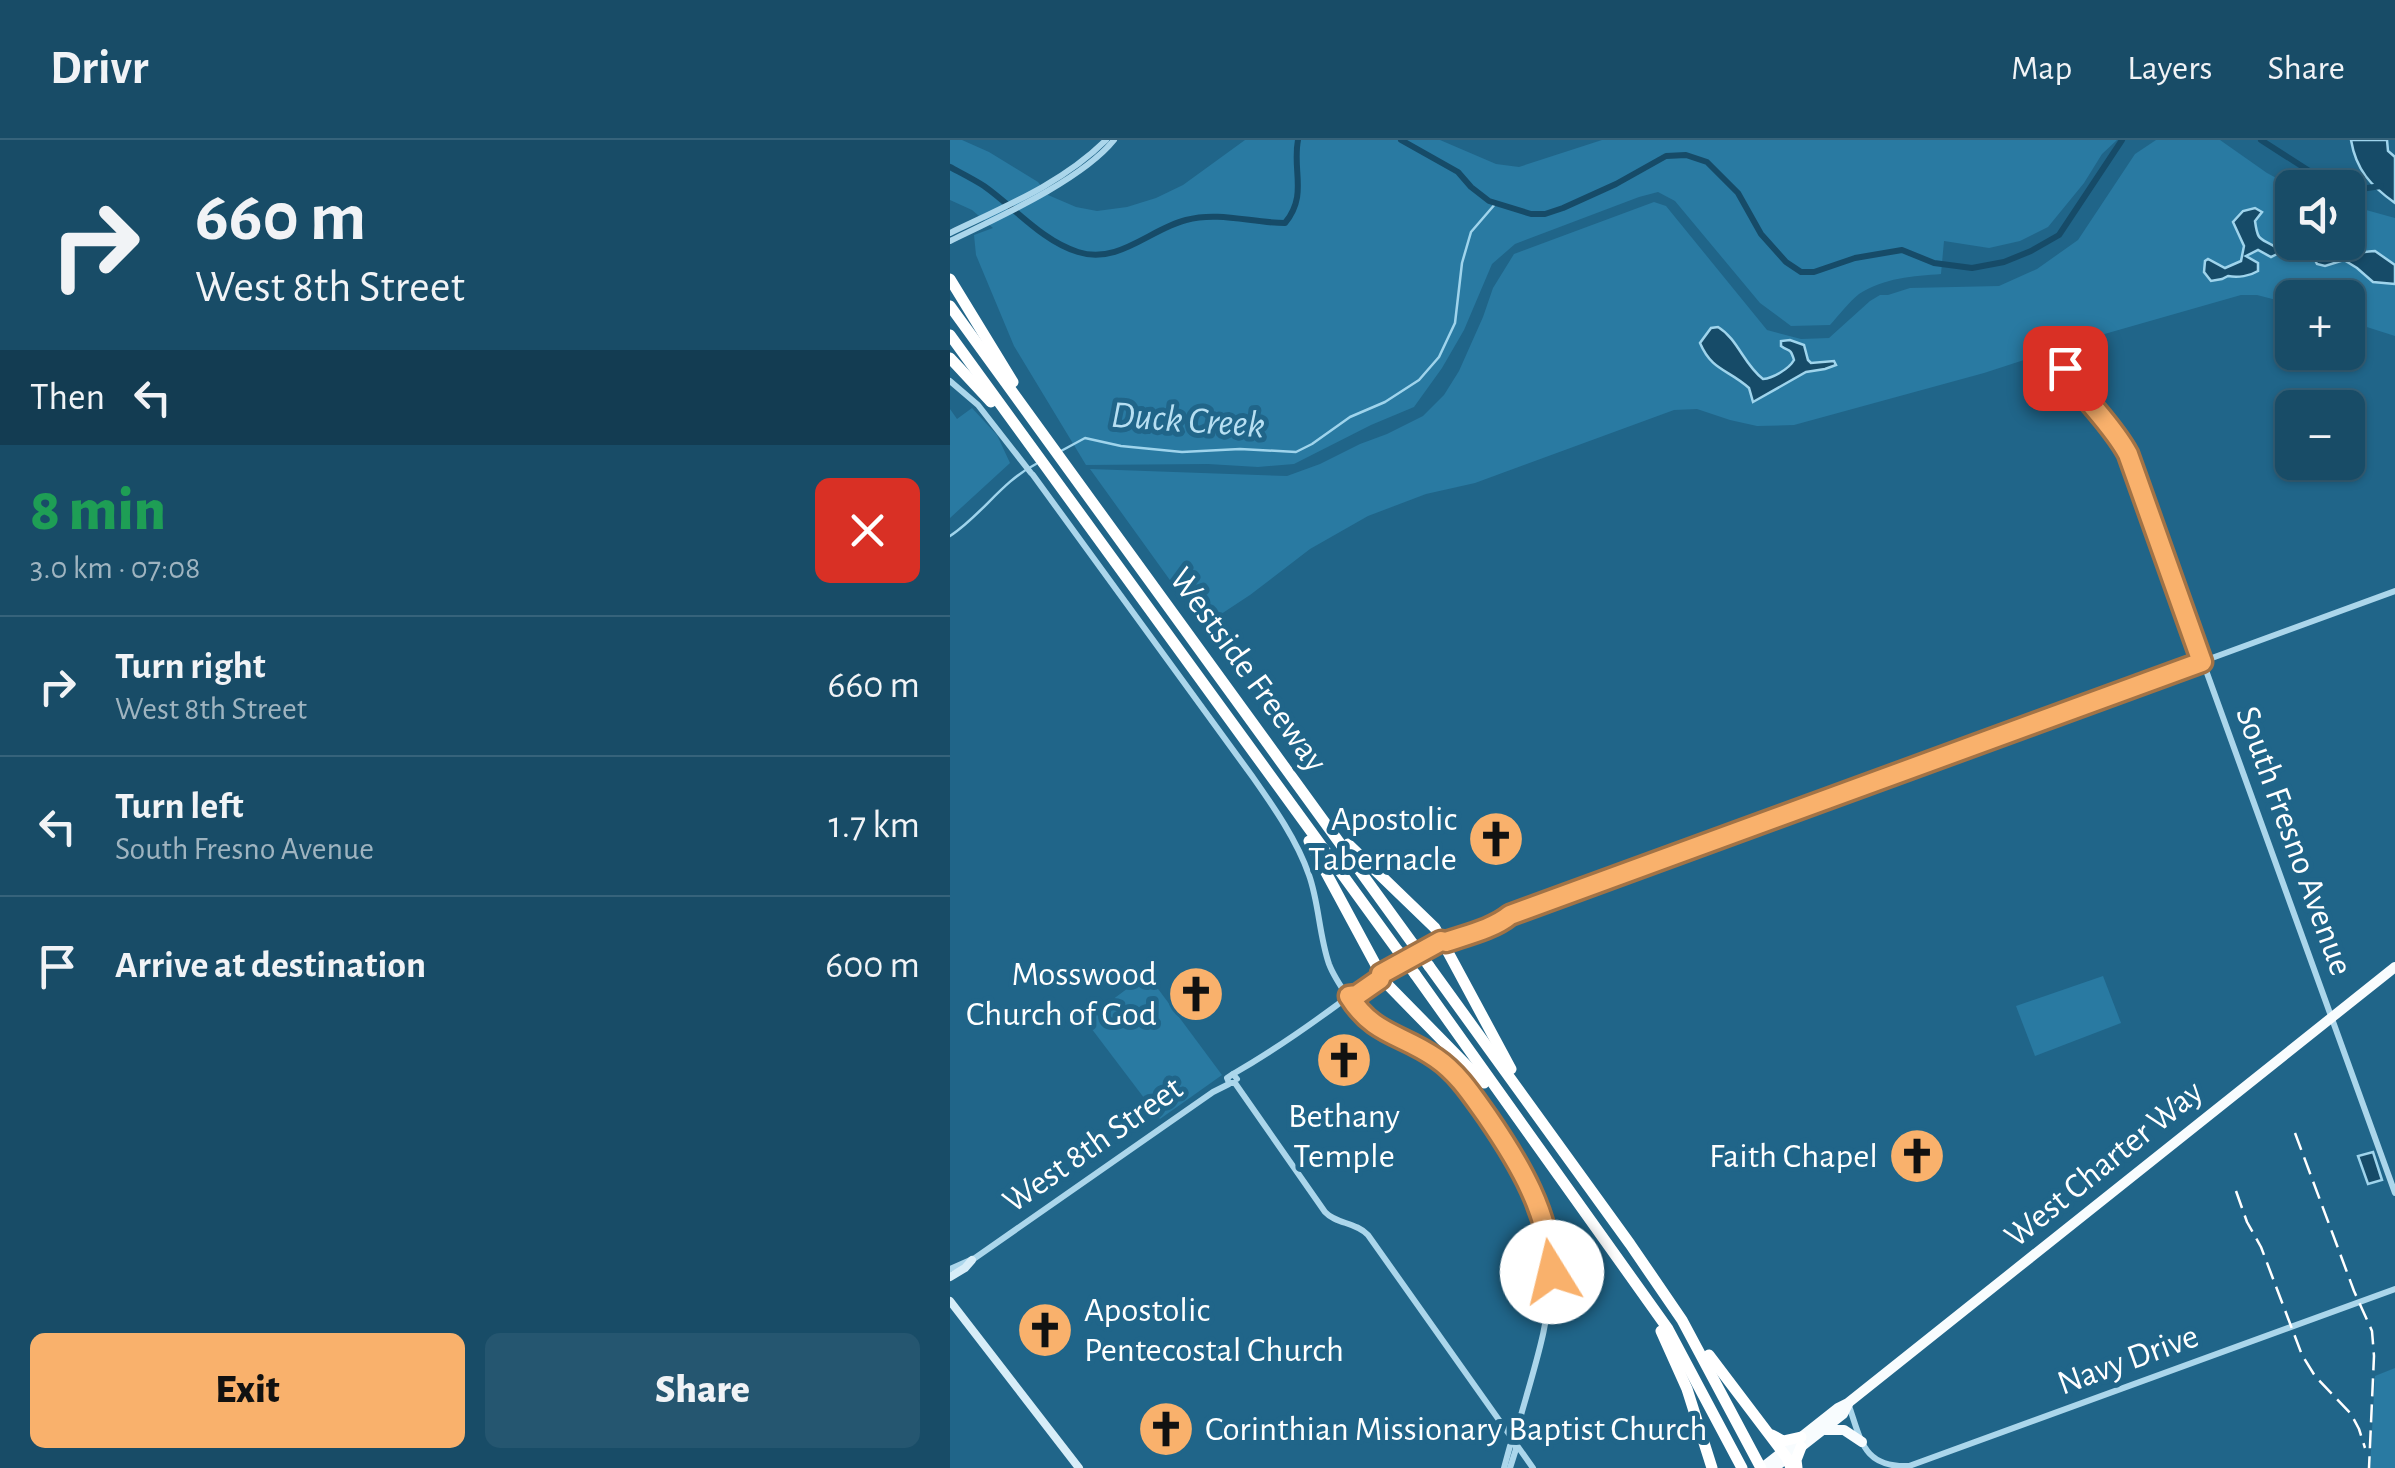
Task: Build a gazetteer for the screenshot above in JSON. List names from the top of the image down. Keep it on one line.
{"streets":{"highway":["Westside Freeway","West Charter Way"],"street":["South Fresno Avenue","West 8th Street","Navy Drive"]},"crossings":[["Westside Freeway","West Charter Way"],["South Fresno Avenue","West 8th Street"],["South Fresno Avenue","West Charter Way"]],"water":["Duck Creek"],"places":{"church":["Apostolic Tabernacle","Mosswood Church of God","Bethany Temple","Faith Chapel","Apostolic Pentecostal Church","Corinthian Missionary Baptist Church"]},"page":{"header":"Drivr","nav":["Map","Layers","Share"],"turn":["660 m","West 8th Street"],"map_buttons":["+","−"],"then":"Then","heading":["8 min","3.0 km · 07:08"],"list":[{"name":"Turn right","note":"West 8th Street","value":"660 m"},{"name":"Turn left","note":"South Fresno Avenue","value":"1.7 km"},{"name":"Arrive at destination","value":"600 m"}],"buttons":["Exit","Share"]}}
